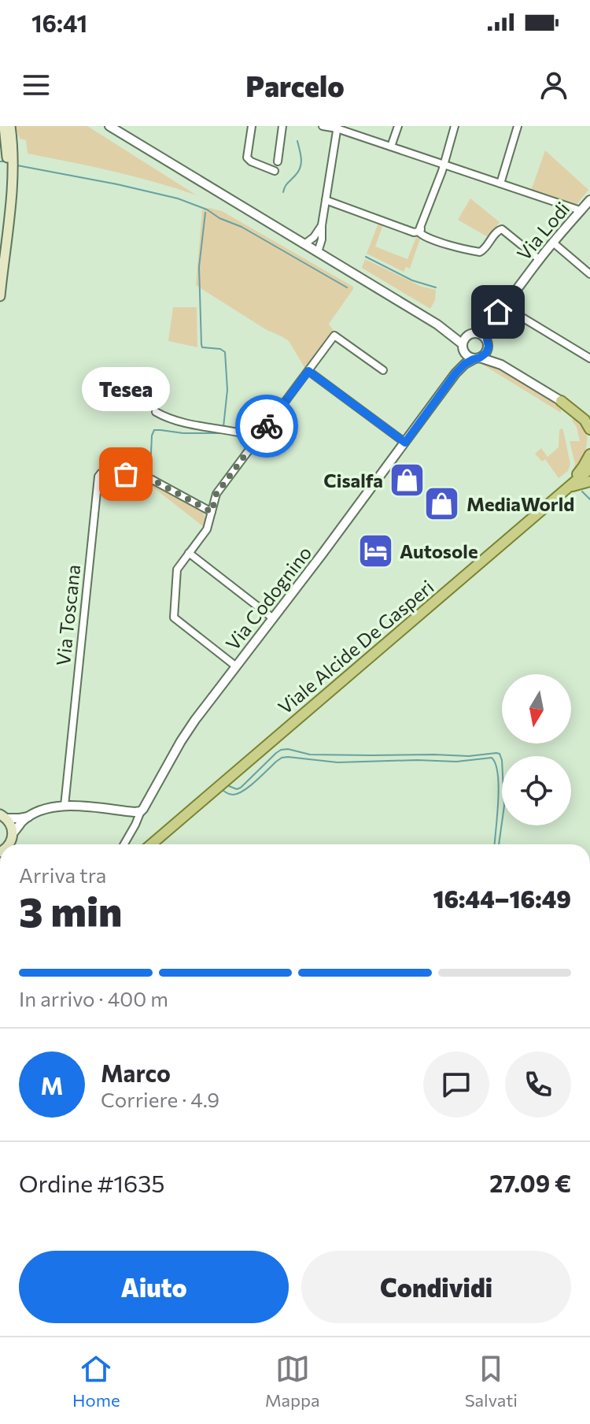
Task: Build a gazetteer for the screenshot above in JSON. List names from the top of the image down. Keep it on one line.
{"streets":{"main road":["Viale Alcide De Gasperi"],"street":["Via Lodi","Via Codognino","Via Toscana"]},"crossings":[["Via Lodi","Via Codognino"]],"places":{"other":["Tesea"],"shop":["Cisalfa","MediaWorld"],"hotel":["Autosole"]},"north":"bottom","page":{"status":"16:41","header":"Parcelo","bubble":"Tesea","heading":["3 min","Arriva tra","16:44–16:49"],"panel":["Marco","Corriere · 4.9","Ordine #1635","27.09 €"],"bar":"In arrivo · 400 m","round":"M","buttons":["Aiuto","Condividi"],"tabs":["Home","Mappa","Salvati"]}}
